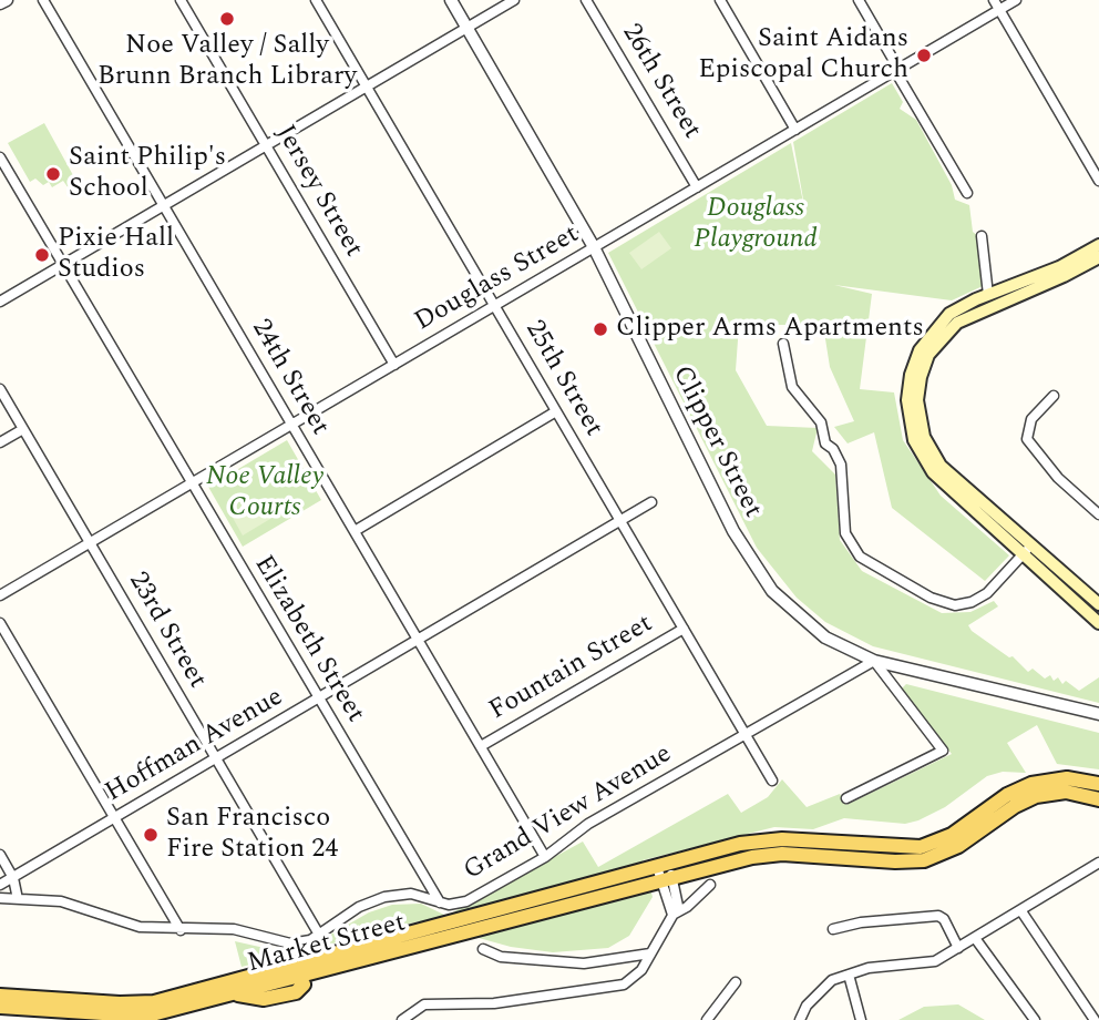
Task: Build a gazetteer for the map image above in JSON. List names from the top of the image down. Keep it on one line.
{"streets":{"main road":["Market Street"],"street":["26th Street","Jersey Street","Douglass Street","24th Street","25th Street","Clipper Street","23rd Street","Elizabeth Street","Fountain Street","Hoffman Avenue","Grand View Avenue"]},"crossings":[["26th Street","Douglass Street"],["Jersey Street","Douglass Street"],["Douglass Street","24th Street"],["Douglass Street","25th Street"],["Douglass Street","Clipper Street"],["Douglass Street","23rd Street"],["Douglass Street","Elizabeth Street"],["24th Street","Fountain Street"],["24th Street","Hoffman Avenue"],["24th Street","Grand View Avenue"],["25th Street","Fountain Street"],["25th Street","Hoffman Avenue"],["25th Street","Grand View Avenue"],["Clipper Street","Grand View Avenue"],["23rd Street","Hoffman Avenue"],["23rd Street","Grand View Avenue"],["Elizabeth Street","Hoffman Avenue"],["Elizabeth Street","Grand View Avenue"]],"parks":["Douglass Playground","Noe Valley Courts"],"places":["Noe Valley / Sally Brunn Branch Library","Saint Aidans Episcopal Church","Saint Philip's School","Pixie Hall Studios","Clipper Arms Apartments","San Francisco Fire Station 24"]}
